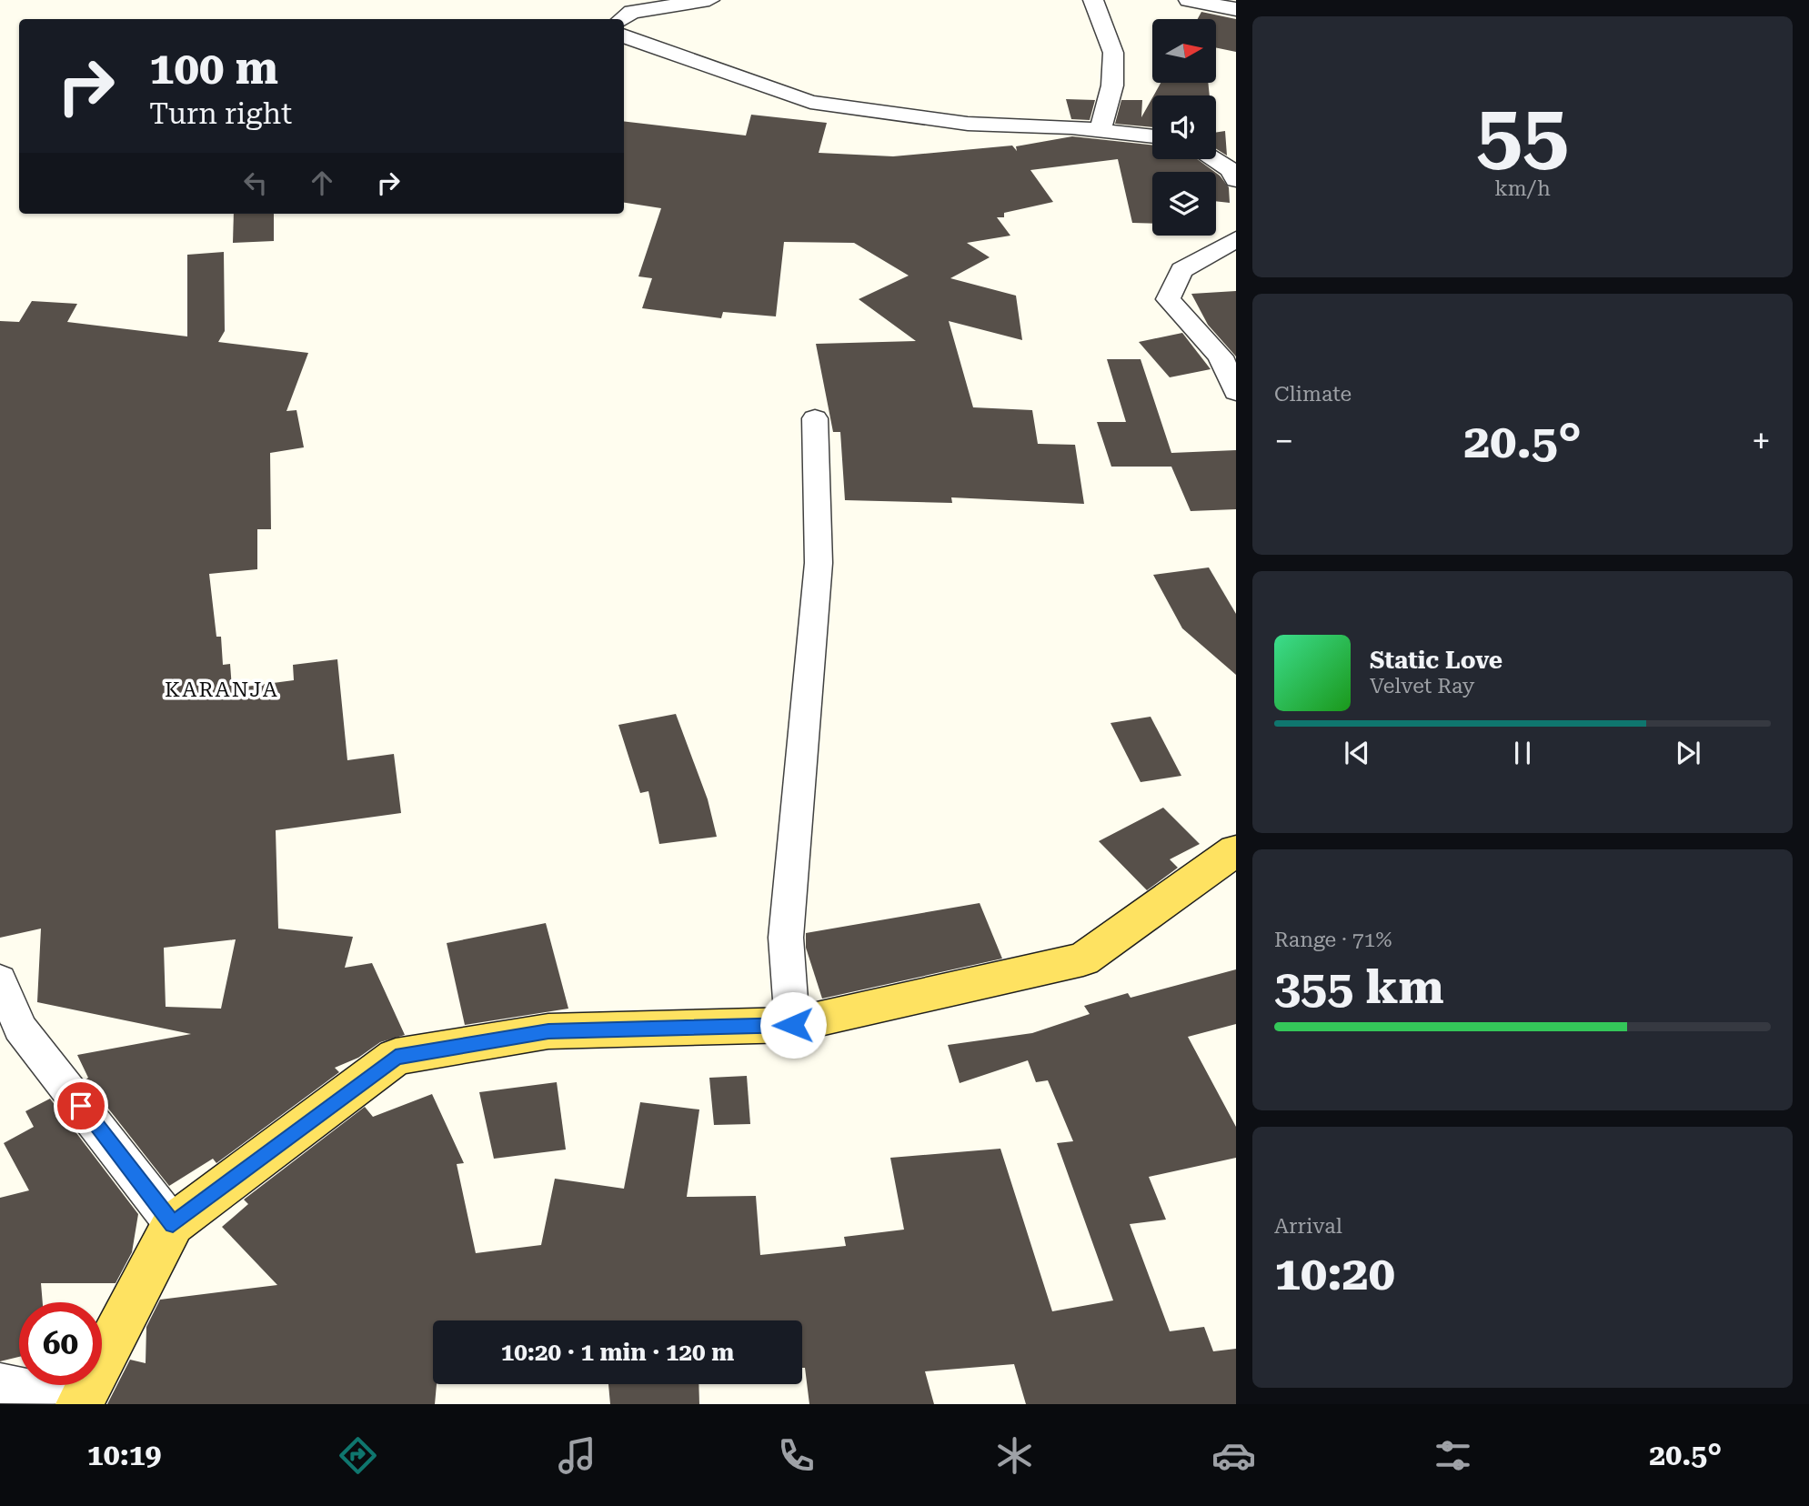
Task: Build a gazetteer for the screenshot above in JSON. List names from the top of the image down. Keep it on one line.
{"districts":["KARANJA"],"north":"right","page":{"tile":[["55","km/h"],"Climate",["Range · 71%","355 km"],["Arrival","10:20"]],"turn":["100 m","Turn right"],"heat":["−","20.5°","+"],"song":["Static Love","Velvet Ray"],"limit":"60","trip":"10:20 · 1 min · 120 m","tabs":["10:19","20.5°"]}}
